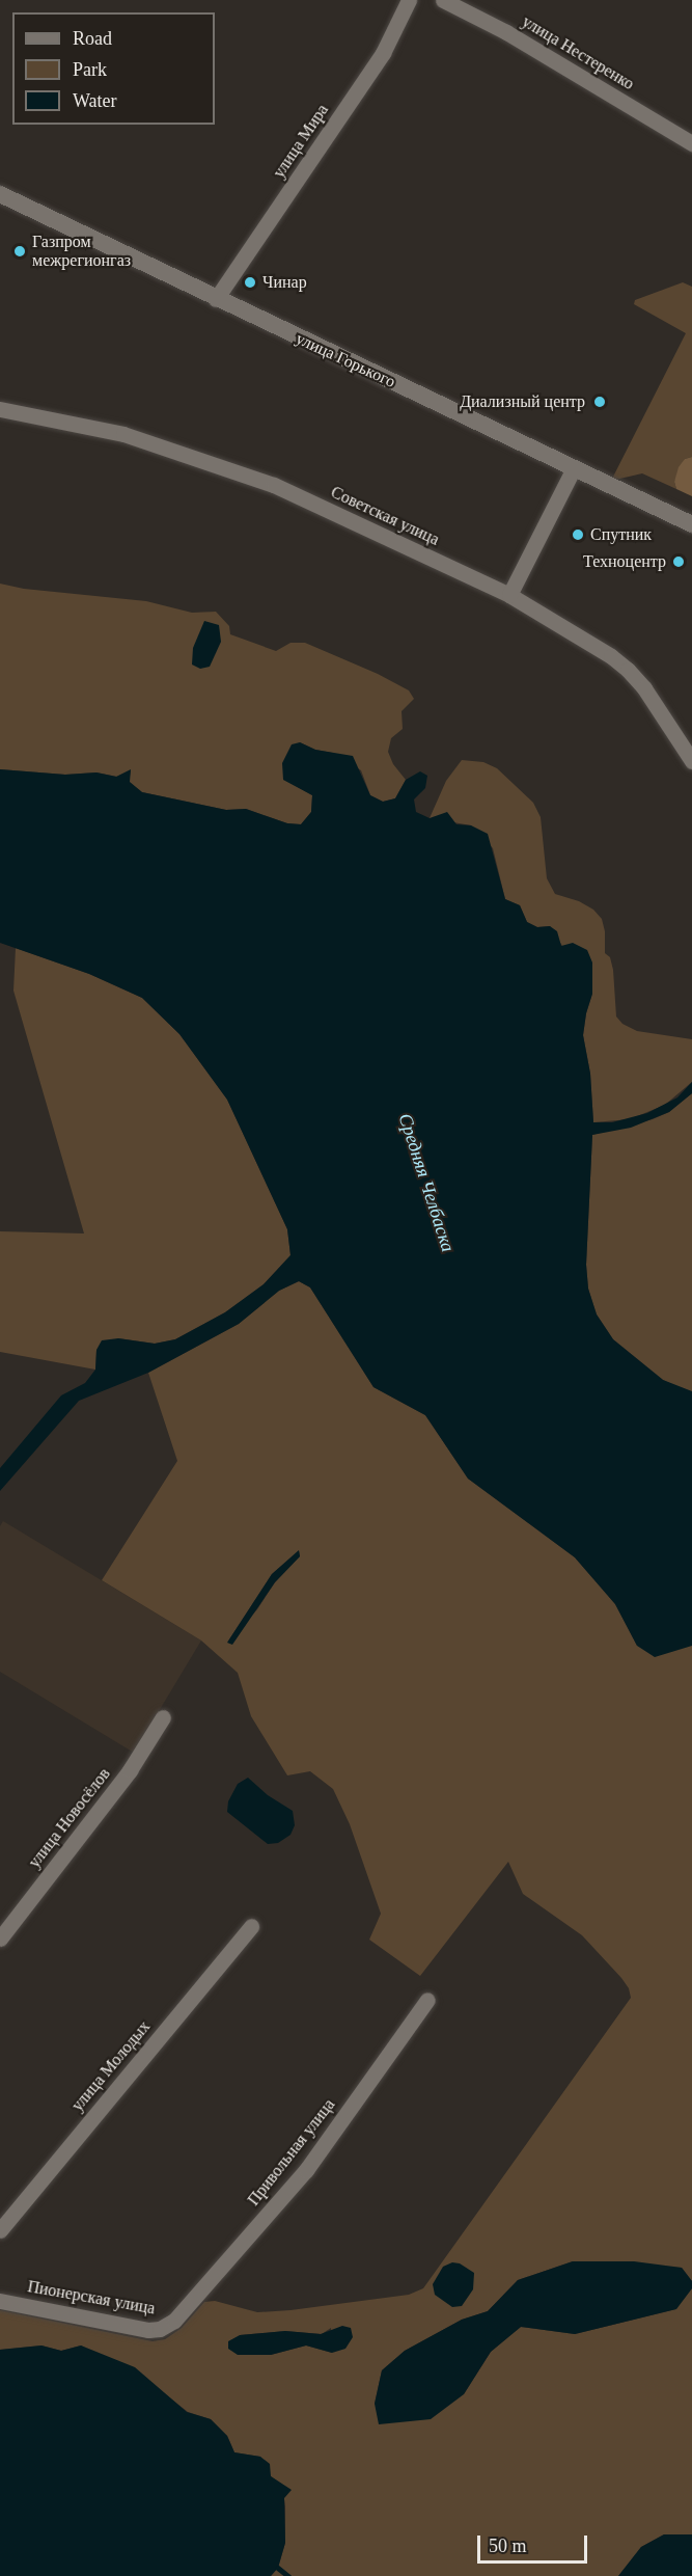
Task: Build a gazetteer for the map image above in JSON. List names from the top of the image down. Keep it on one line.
{"streets":{"main road":["улица Горького"],"street":["улица Нестеренко","улица Мира","Советская улица","улица Новосёлов","улица Молодых","Привольная улица","Пионерская улица"]},"crossings":[["улица Мира","улица Горького"],["Привольная улица","Пионерская улица"]],"water":["Средняя Челбаска"],"places":["Газпром межрегионгаз","Чинар","Диализный центр","Спутник","Техноцентр"],"legend":["Road","Park","Water"],"scale_bar":"50 m"}
